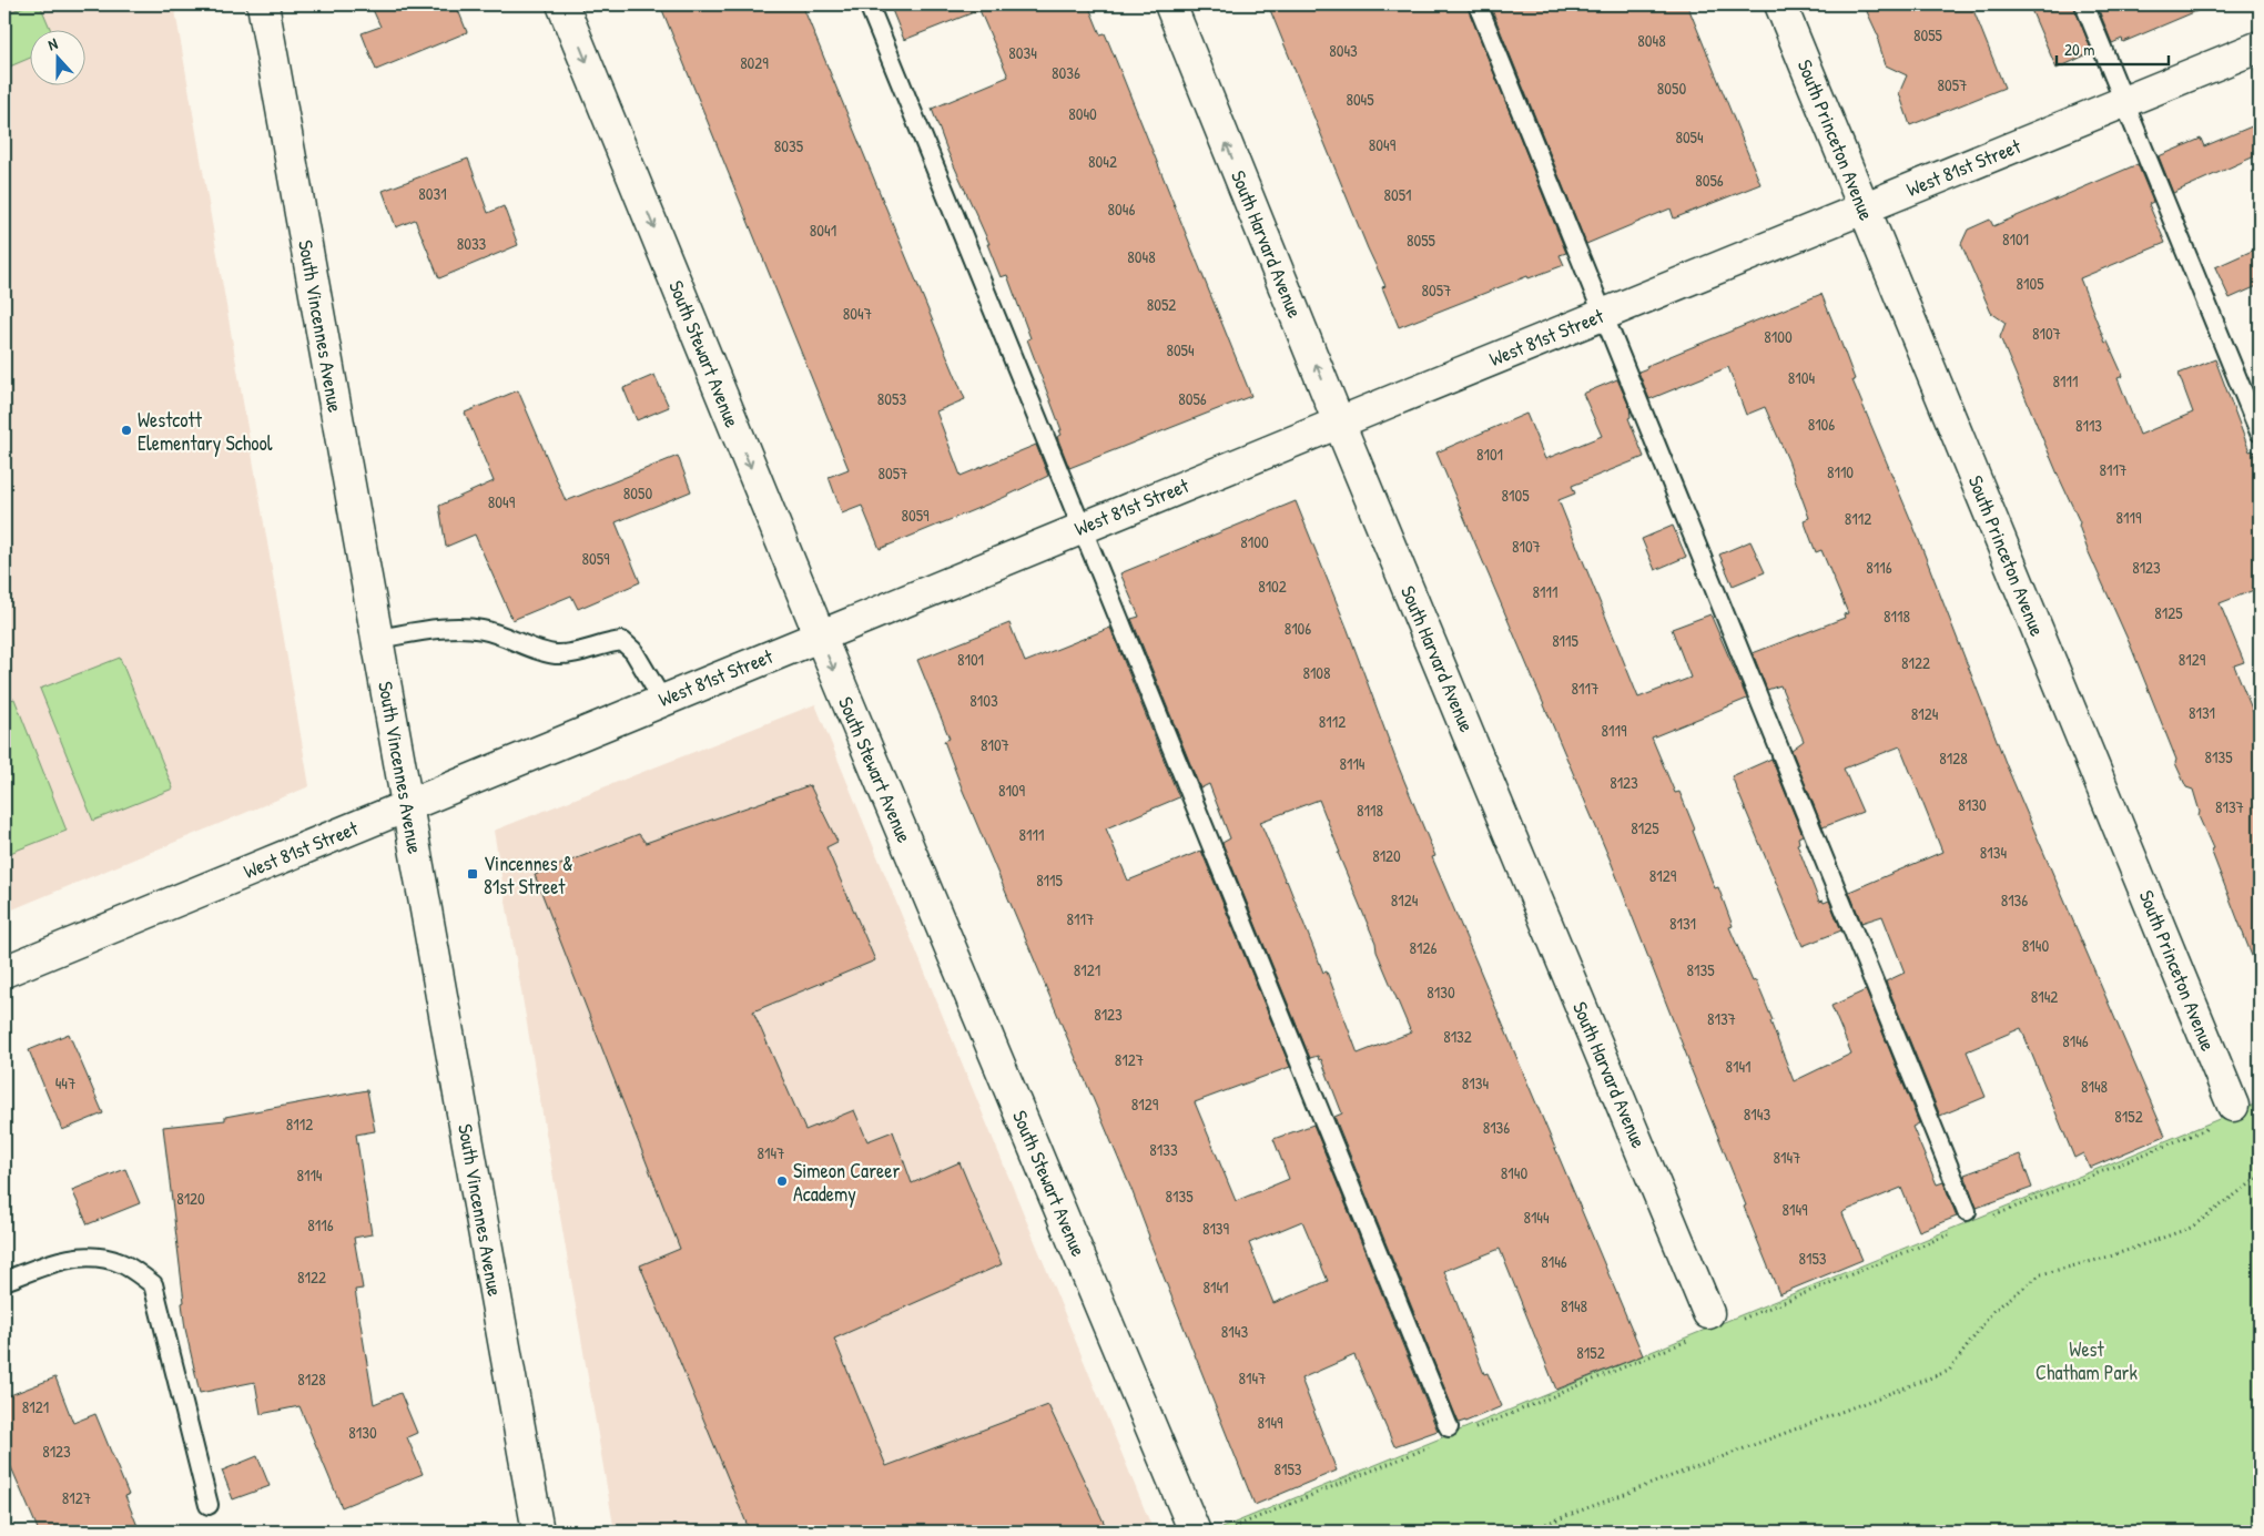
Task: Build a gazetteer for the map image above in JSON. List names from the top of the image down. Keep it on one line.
{"streets":{"street":["South Princeton Avenue","West 81st Street","South Harvard Avenue","South Vincennes Avenue","South Stewart Avenue"]},"crossings":[["South Princeton Avenue","West 81st Street"],["West 81st Street","South Harvard Avenue"],["West 81st Street","South Vincennes Avenue"],["West 81st Street","South Stewart Avenue"]],"one_way":["South Stewart Avenue"],"parks":["West Chatham Park"],"places":{"other":["Westcott Elementary School","Simeon Career Academy"],"transit":["Vincennes & 81st Street"]},"house_numbers":["8055","8048","8043","8034","8029","8036","8057","8050","8045","8040","8054","8049","8035","8042","8056","8031","8051","8046","8041","8101","8055","8033","8048","8105","8057","8052","8047","8107","8100","8054","8104","8111","8053","8056","8106","8113","8101","8117","8110","8057","8050","8105","8049","8059","8119","8112","8100","8107","8059","8116","8123","8102","8111","8125","8118","8106","8115","8101","8129","8122","8108","8117","8103","8131","8124","8112","8119","8107","8135","8128","8114","8123","8109","8130","8137","8118","8125","8111","8134","8120","8129","8115","8124","8136","8117","8131","8140","8126","8121","8135","8130","8142","8123","8137","8132","8146","8127","8141","447","8134","8148","8129","8143","8152","8112","8136","8133","8147","8147","8140","8114","8135","8120","8149","8144","8116","8139","8153","8146","8122","8141","8148","8143","8152","8147","8128","8121","8149","8130","8123","8153","8127"],"scale_bar":"20 m","north":"top"}
